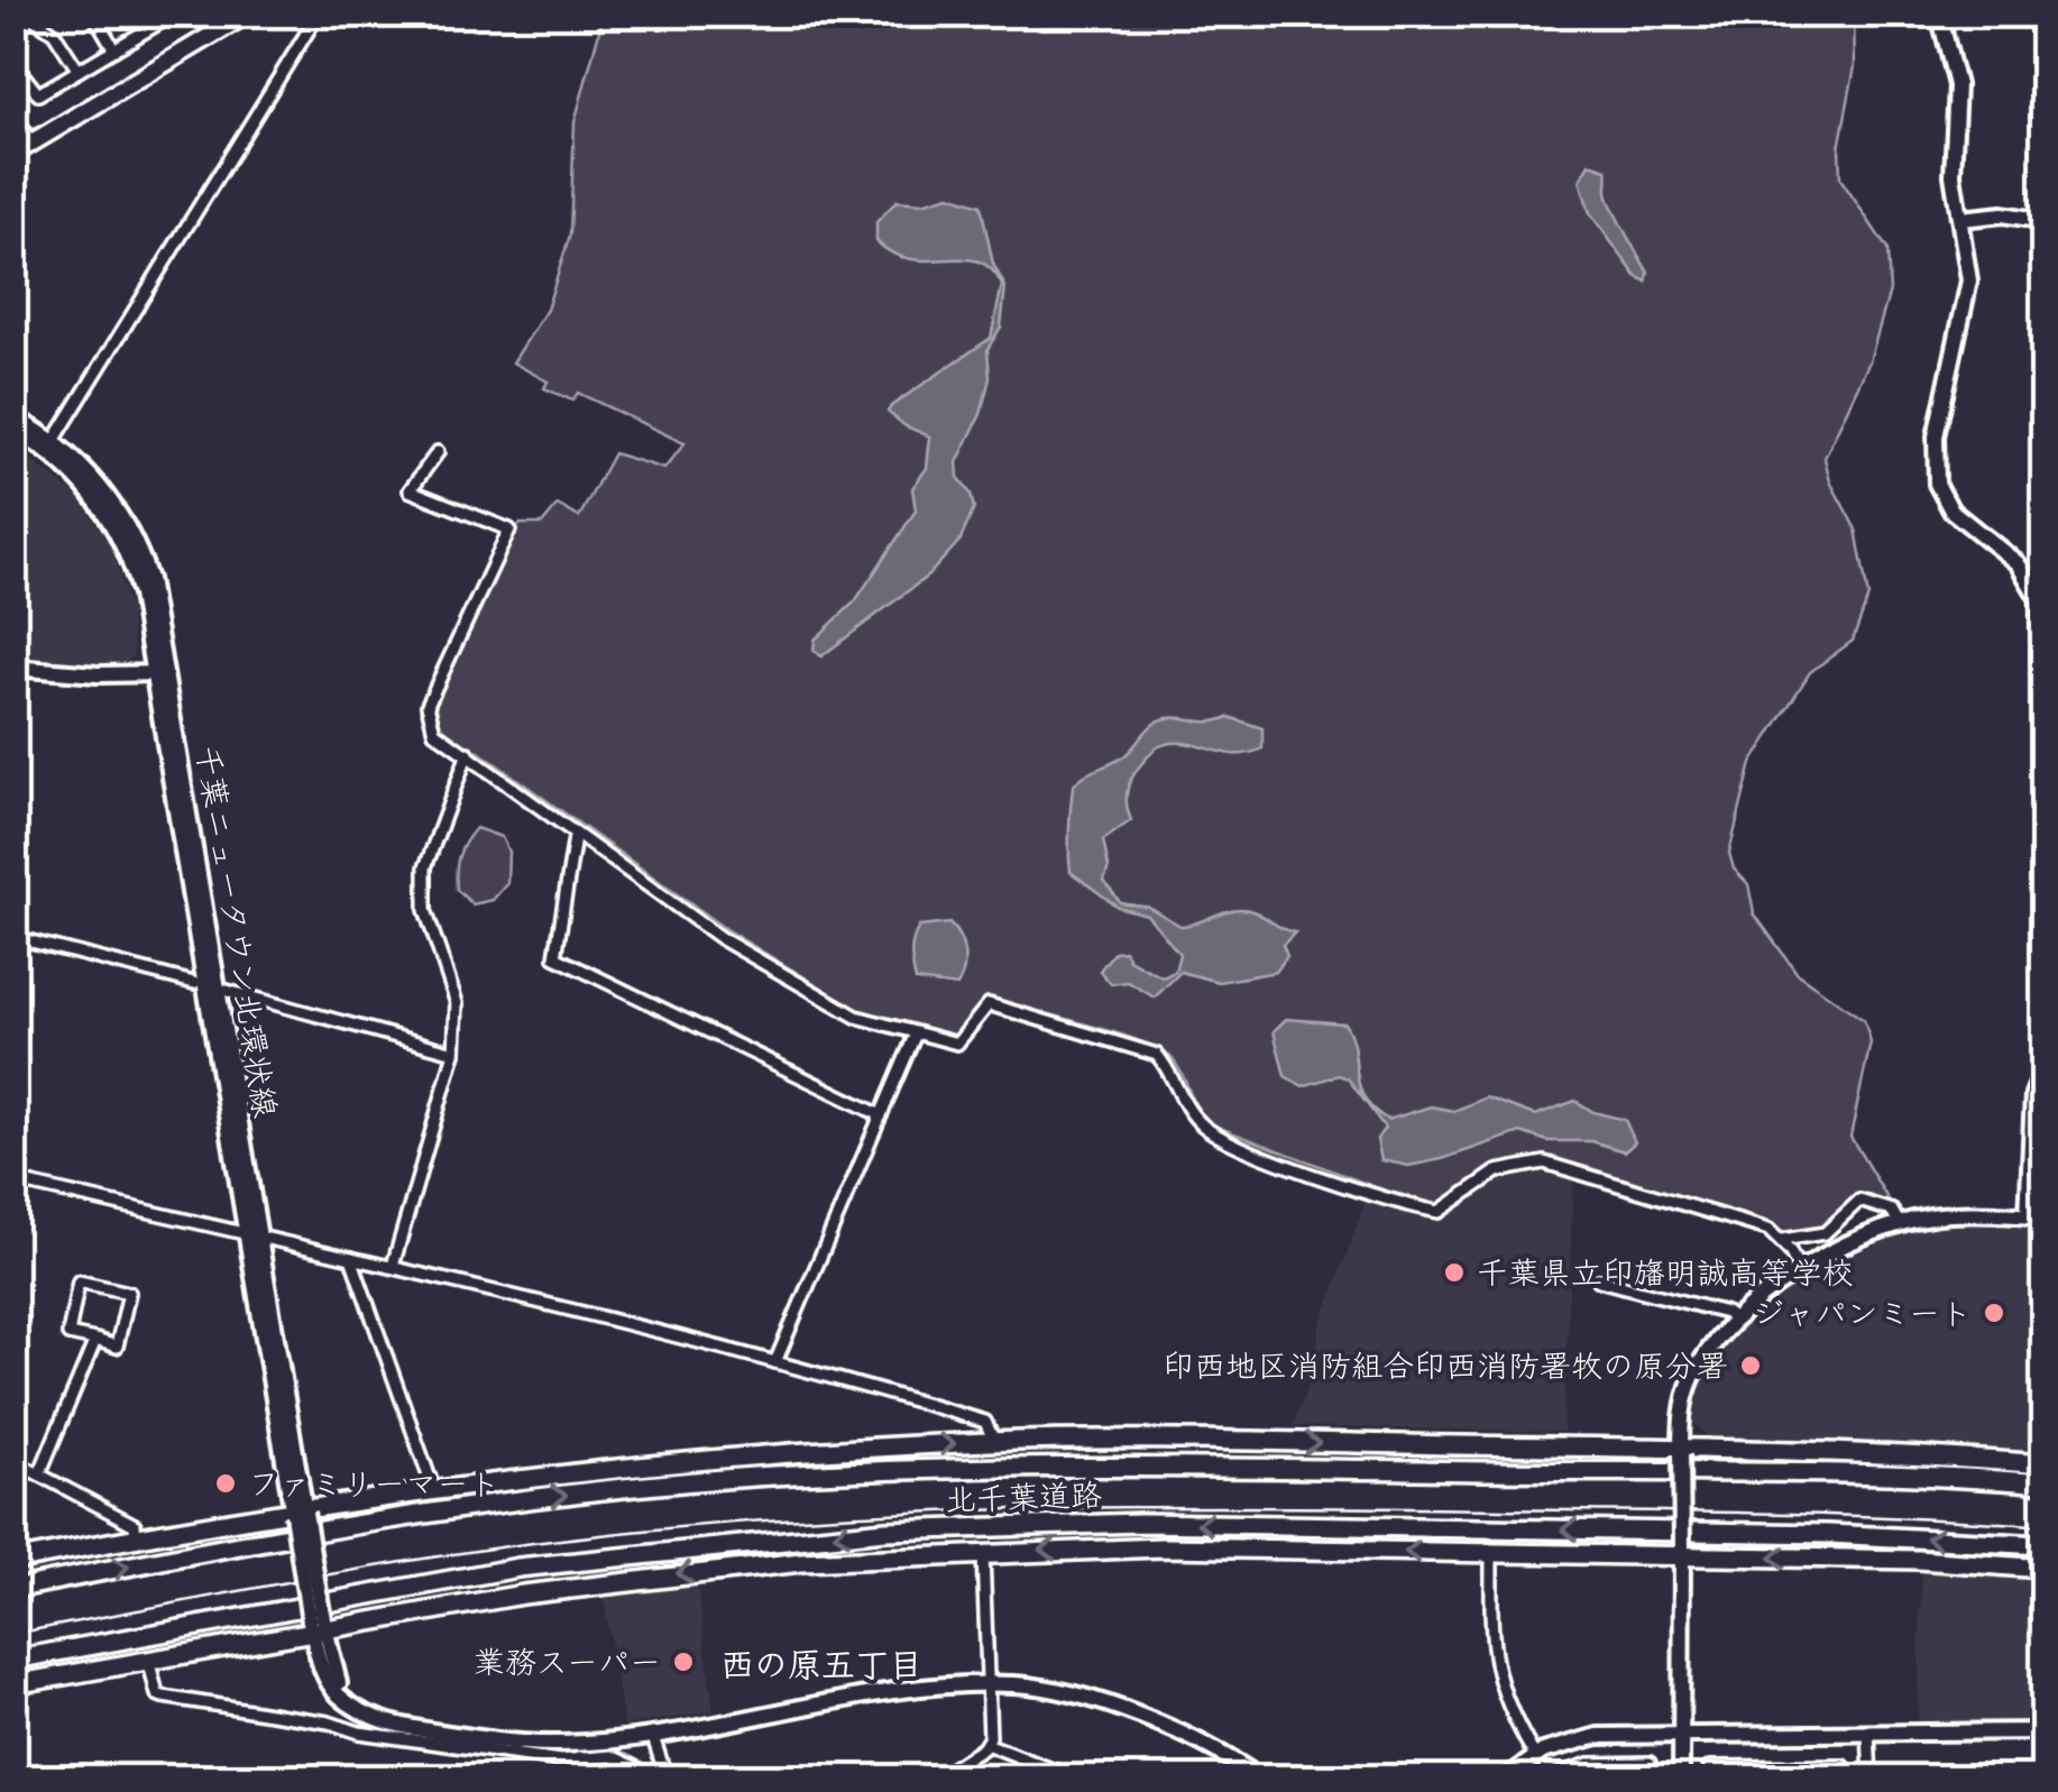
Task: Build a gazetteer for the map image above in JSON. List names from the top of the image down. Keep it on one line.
{"streets":{"highway":["北千葉道路"],"street":["千葉ニュータウン北環状線"]},"crossings":[["千葉ニュータウン北環状線","北千葉道路"]],"districts":["西の原五丁目"],"places":["千葉県立印旛明誠高等学校","ジャパンミート","印西地区消防組合印西消防署牧の原分署","ファミリーマート","業務スーパー"]}
